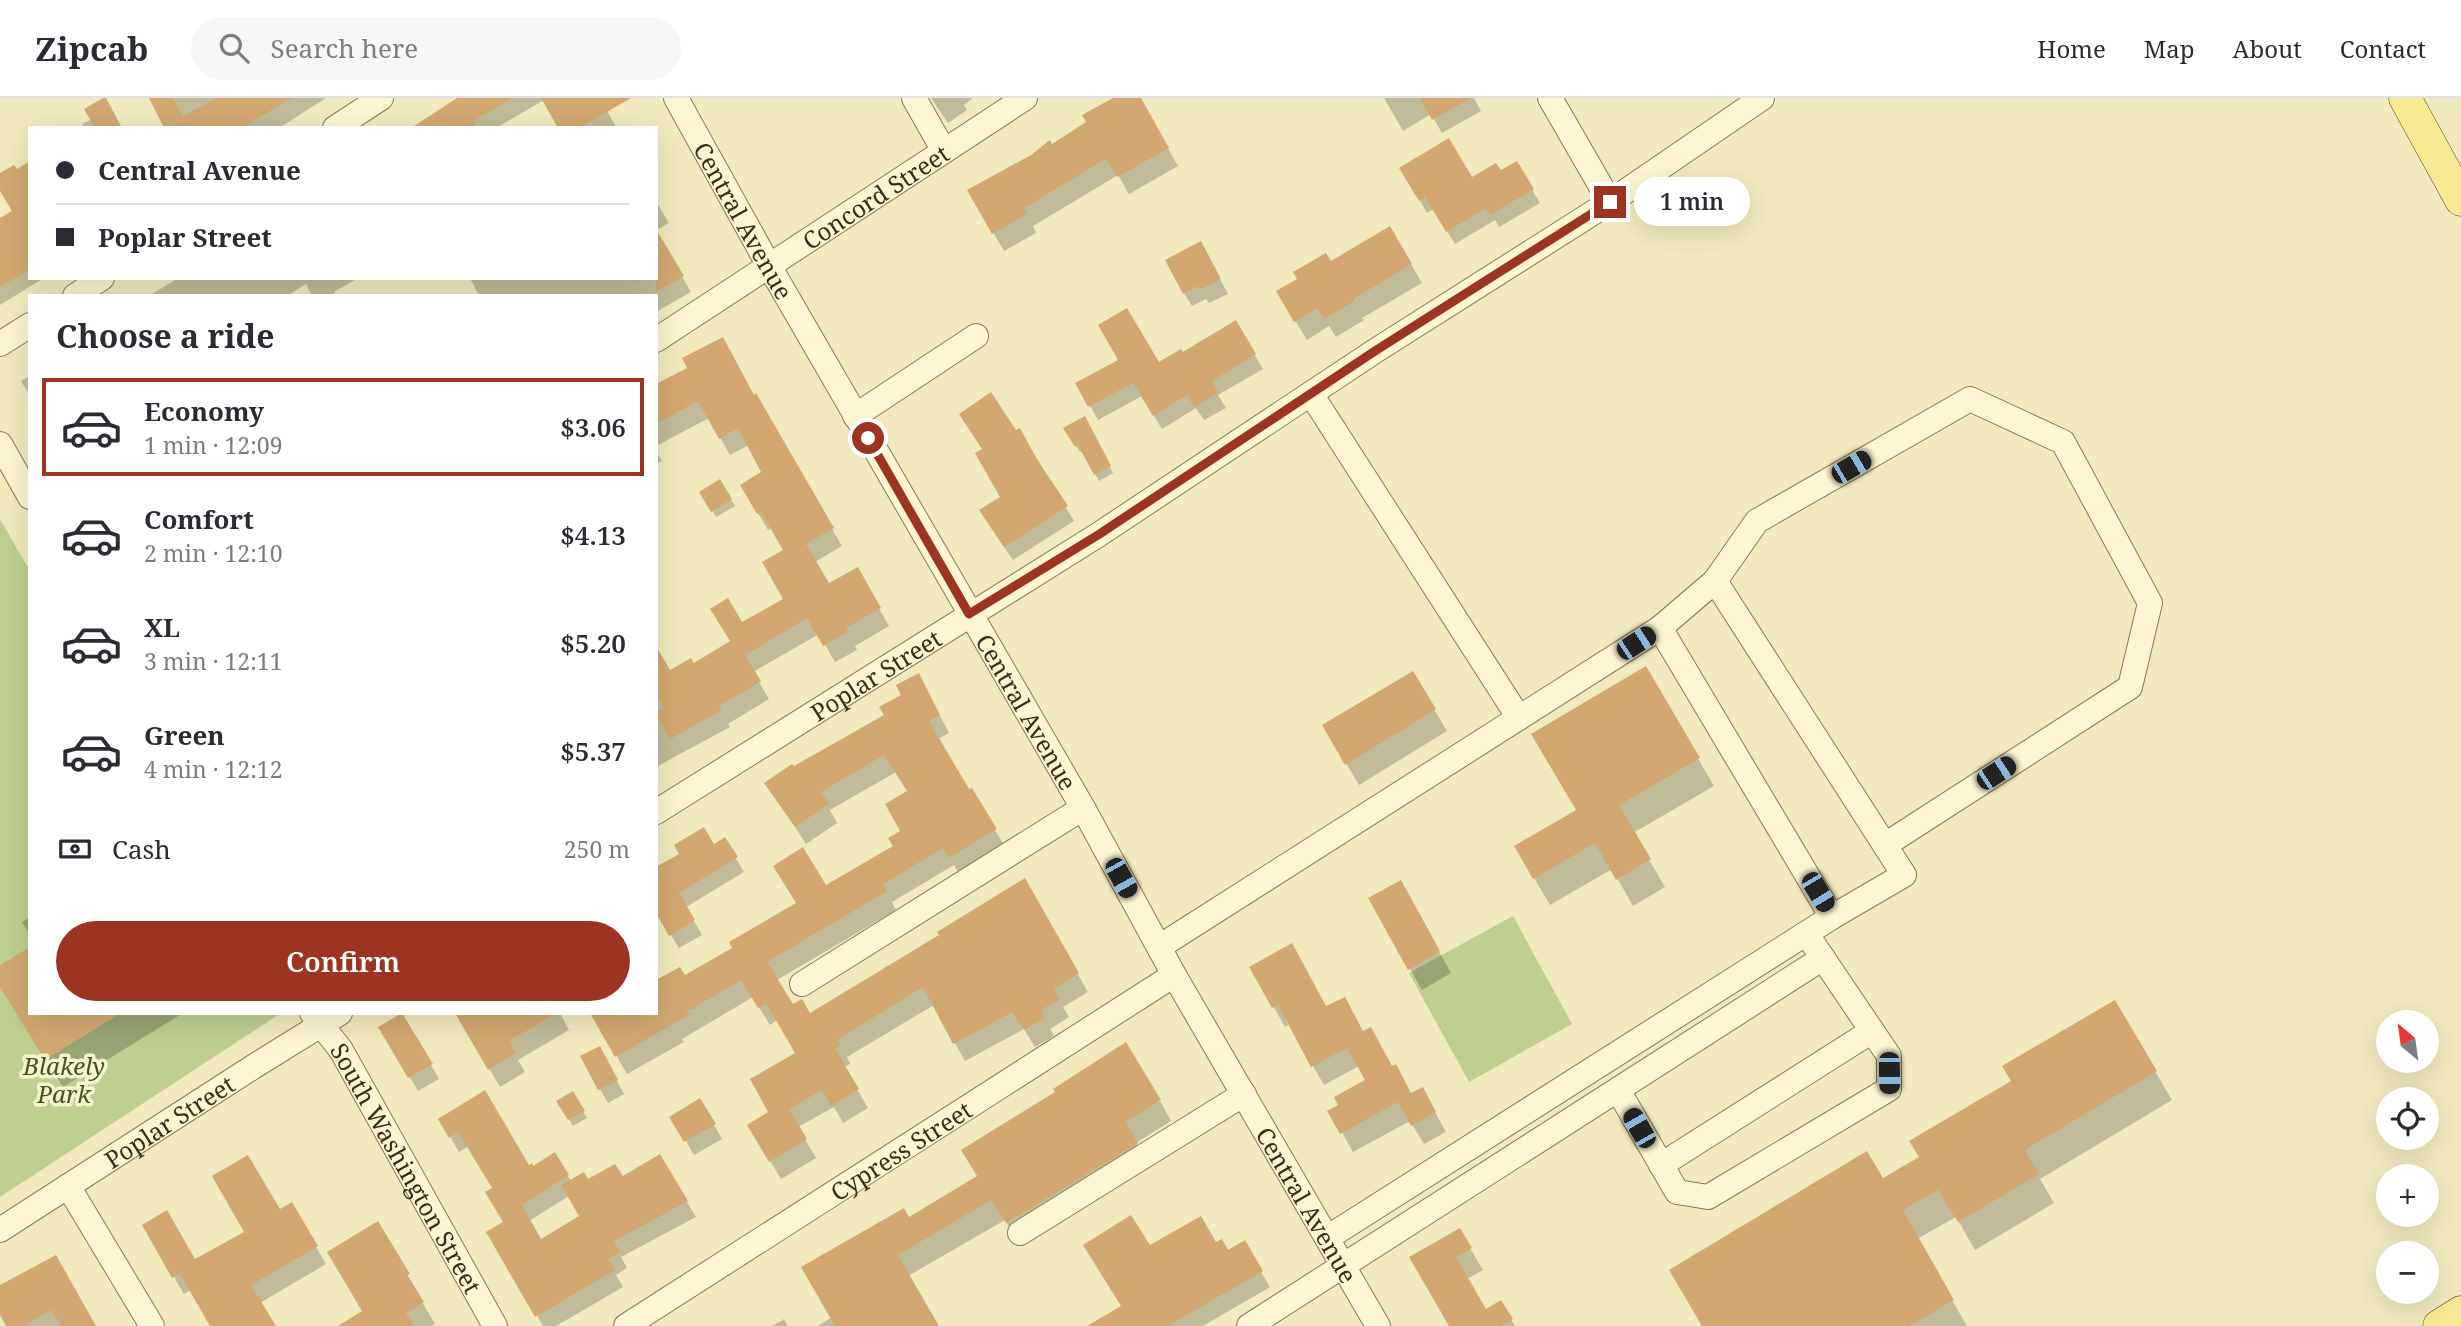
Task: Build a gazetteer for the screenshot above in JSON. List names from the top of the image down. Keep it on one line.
{"streets":{"street":["Concord Street","Central Avenue","Poplar Street","Cypress Street","South Washington Street"]},"crossings":[["Concord Street","Central Avenue"],["Central Avenue","Poplar Street"],["Central Avenue","Cypress Street"],["Poplar Street","South Washington Street"]],"parks":["Blakely Park"],"north":"top left","page":{"header":"Zipcab","search":"Search here","nav":["Home","Map","About","Contact"],"banner":["Central Avenue","Poplar Street"],"bubble":"1 min","heading":"Choose a ride","list":[{"name":"Economy","note":"1 min · 12:09","value":"$3.06"},{"name":"Comfort","note":"2 min · 12:10","value":"$4.13"},{"name":"XL","note":"3 min · 12:11","value":"$5.20"},{"name":"Green","note":"4 min · 12:12","value":"$5.37"}],"pay":["Cash","250 m"],"buttons":"Confirm","map_buttons":["+","−"]}}
